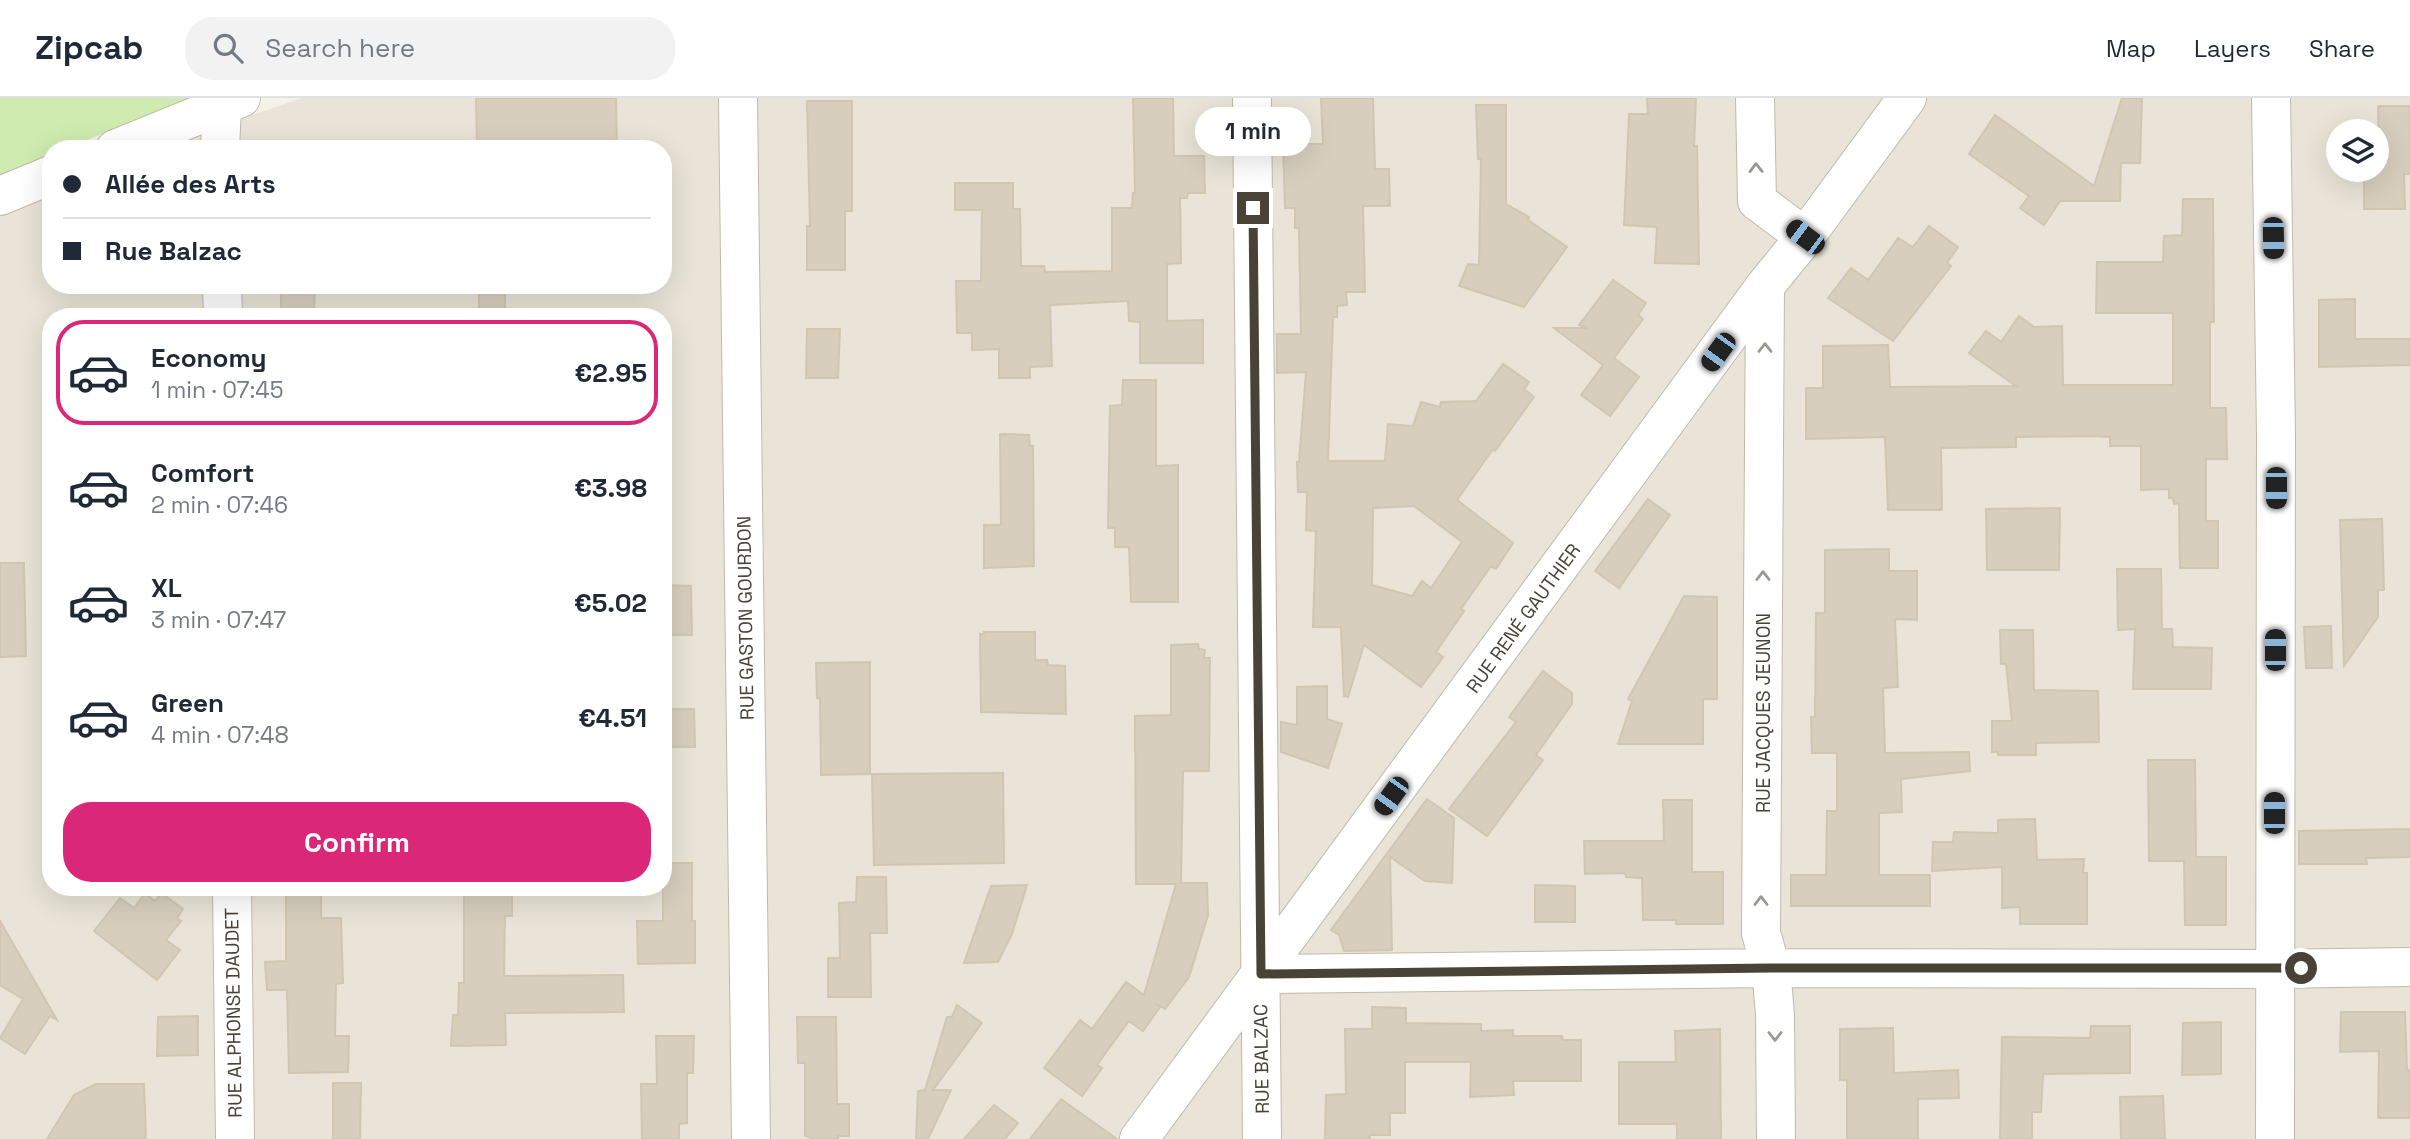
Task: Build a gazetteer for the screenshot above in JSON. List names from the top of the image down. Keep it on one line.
{"streets":{"street":["RUE GASTON GOURDON","RUE RENÉ GAUTHIER","RUE JACQUES JEUNON","RUE ALPHONSE DAUDET","RUE BALZAC"]},"crossings":[["RUE RENÉ GAUTHIER","RUE JACQUES JEUNON"],["RUE RENÉ GAUTHIER","RUE BALZAC"]],"page":{"header":"Zipcab","search":"Search here","nav":["Map","Layers","Share"],"bubble":"1 min","banner":["Allée des Arts","Rue Balzac"],"list":[{"name":"Economy","note":"1 min · 07:45","value":"€2.95"},{"name":"Comfort","note":"2 min · 07:46","value":"€3.98"},{"name":"XL","note":"3 min · 07:47","value":"€5.02"},{"name":"Green","note":"4 min · 07:48","value":"€4.51"}],"buttons":"Confirm"}}
